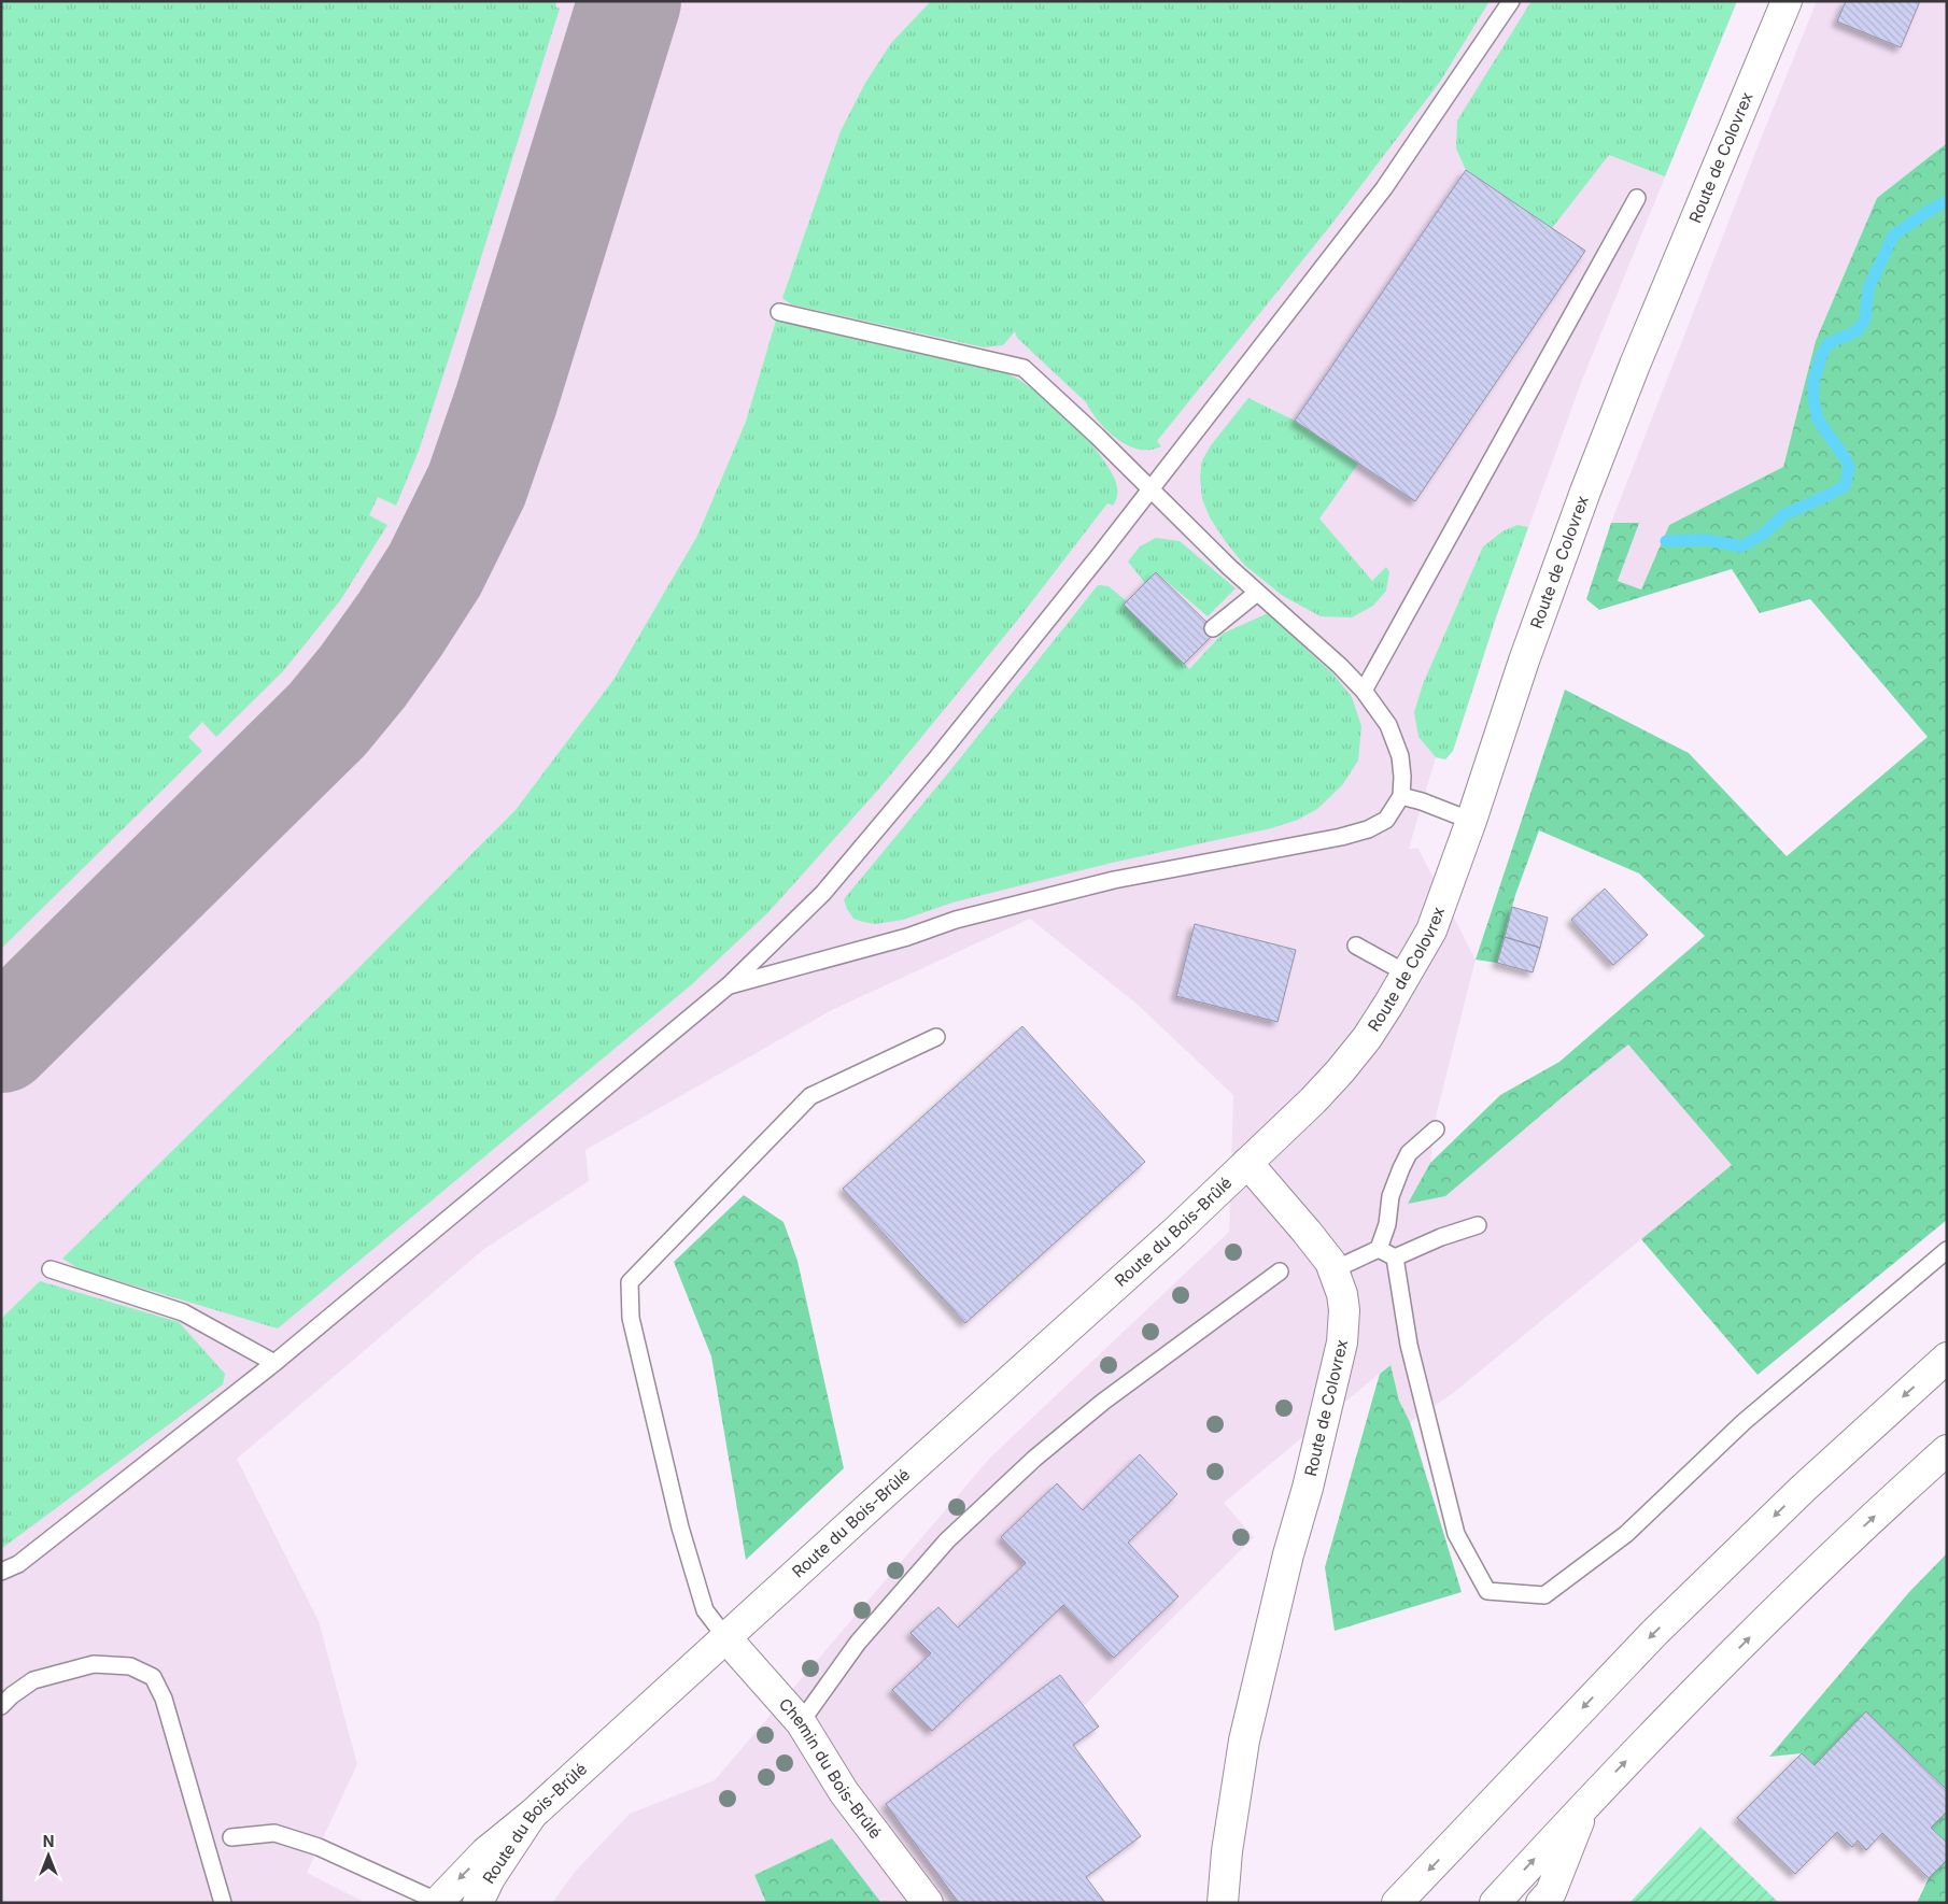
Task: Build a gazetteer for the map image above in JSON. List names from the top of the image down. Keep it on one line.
{"streets":{"main road":["Route de Colovrex","Route du Bois-Brûlé","Chemin du Bois-Brûlé"]},"crossings":[["Route de Colovrex","Route du Bois-Brûlé"],["Route du Bois-Brûlé","Chemin du Bois-Brûlé"]],"north":"top"}
